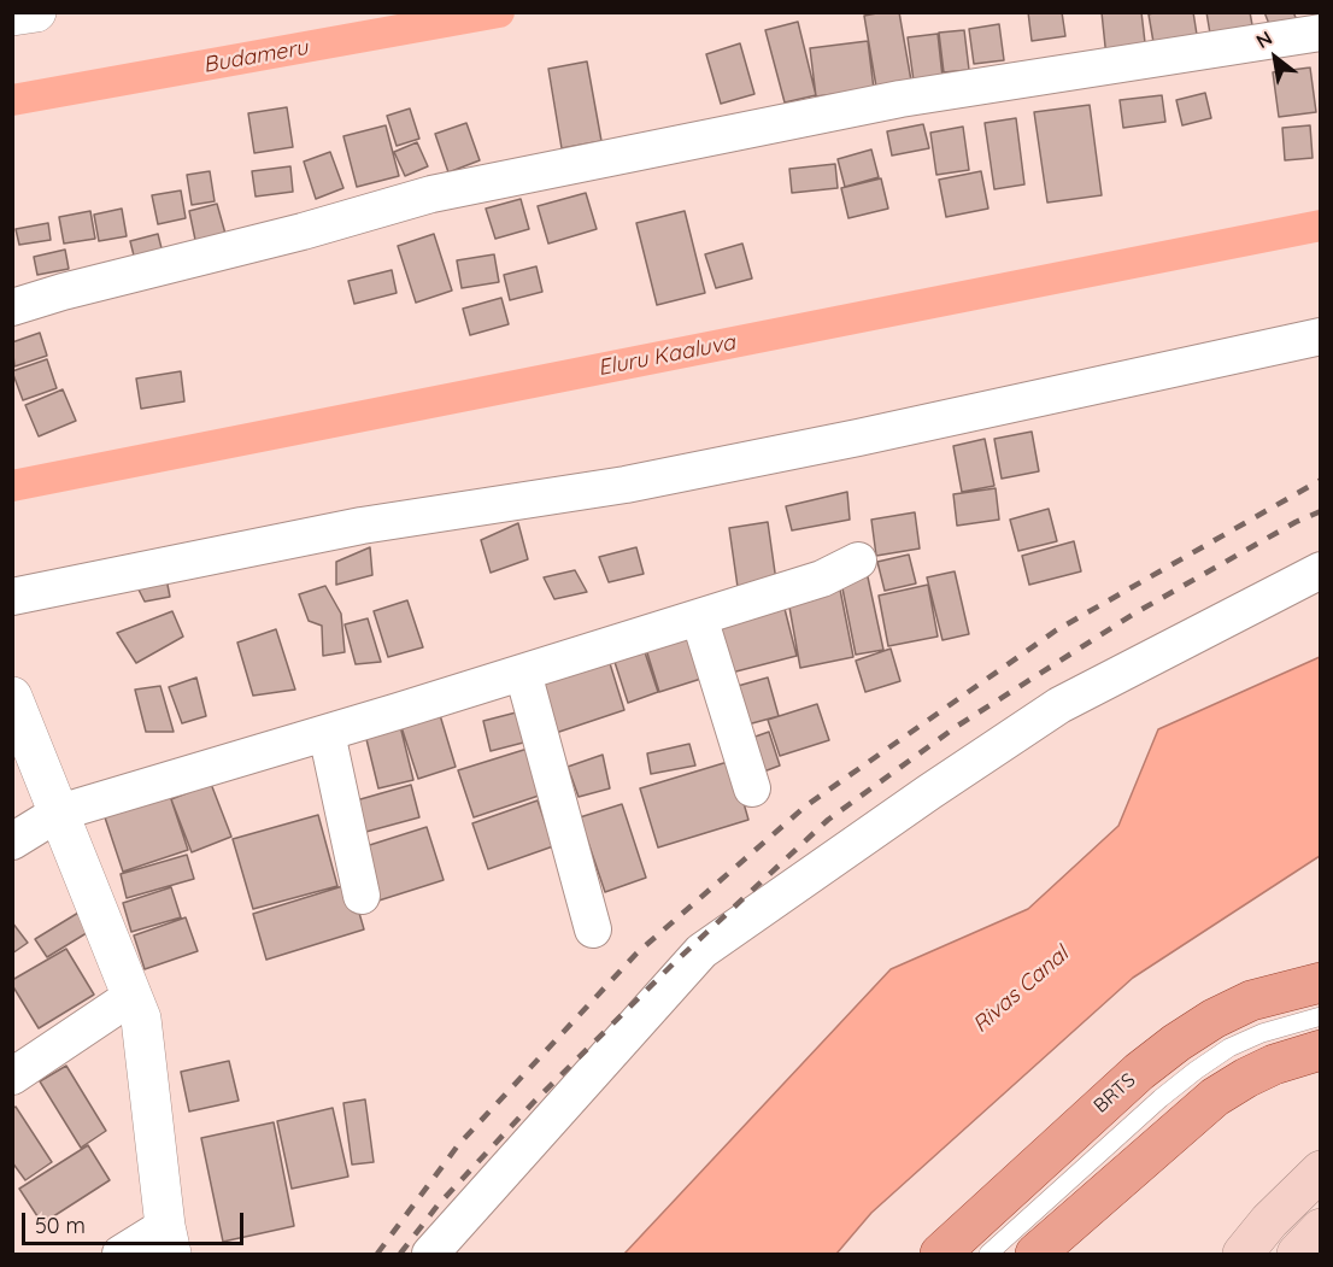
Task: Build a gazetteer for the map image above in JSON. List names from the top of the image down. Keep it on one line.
{"streets":{"main road":["BRTS"]},"water":["Budameru","Eluru Kaaluva","Rivas Canal"],"scale_bar":"50 m","north":"top left"}
